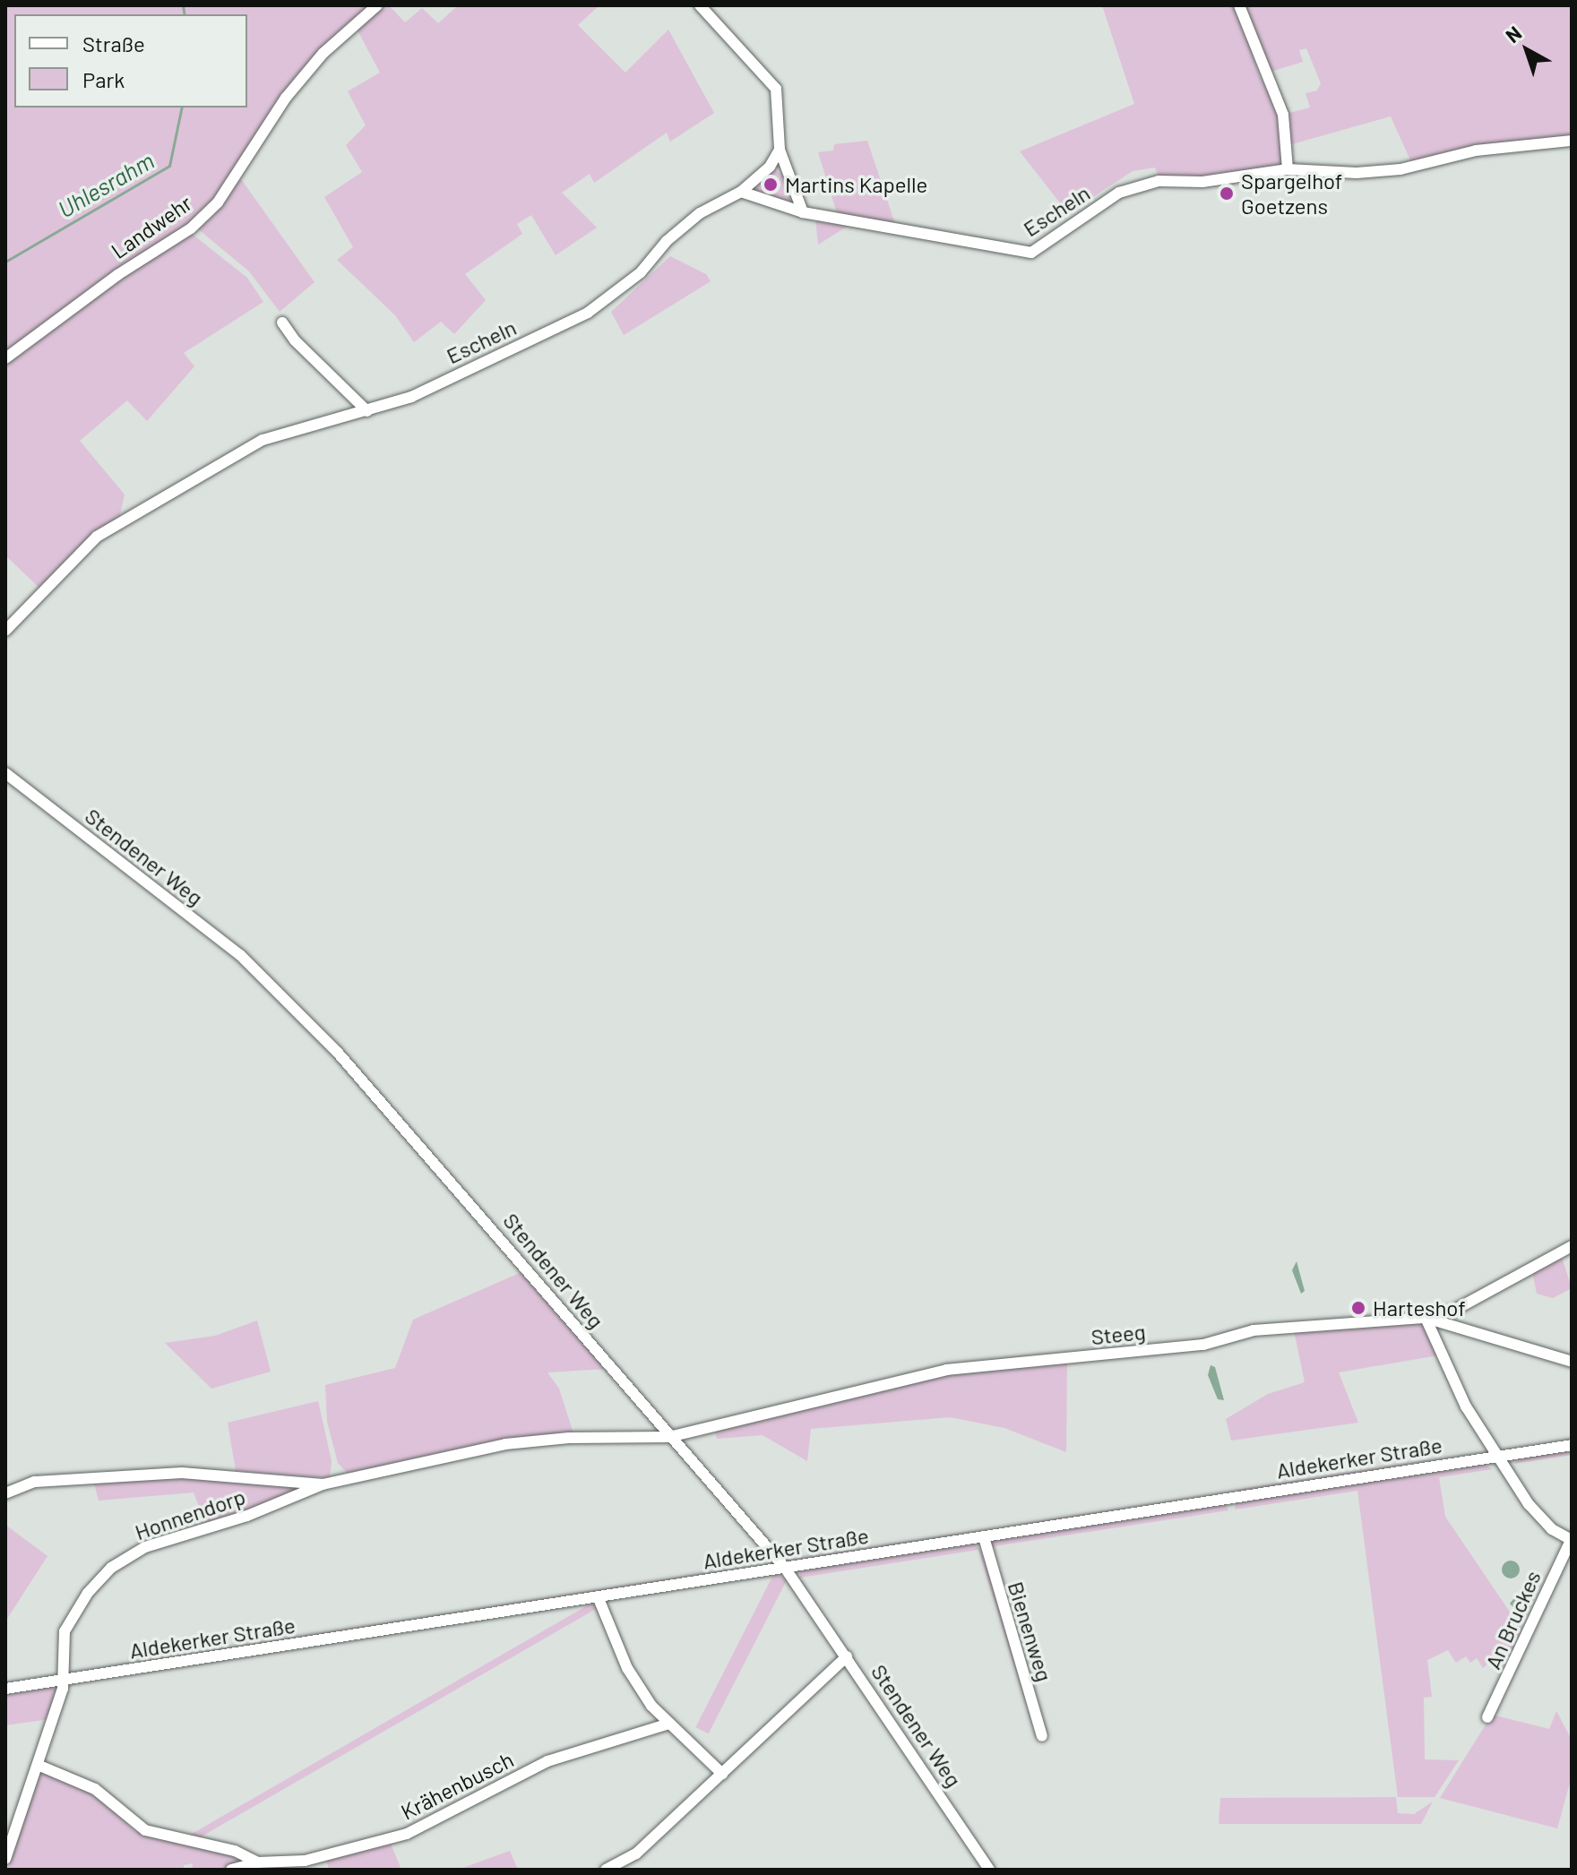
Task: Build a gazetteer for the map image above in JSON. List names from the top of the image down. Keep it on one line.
{"streets":{"street":["Escheln","Landwehr","Stendener Weg","Steeg","Aldekerker Straße","Honnendorp","An Bruckes","Bienenweg","Krähenbusch"]},"crossings":[["Stendener Weg","Steeg"],["Stendener Weg","Aldekerker Straße"],["Stendener Weg","Honnendorp"],["Steeg","Honnendorp"],["Aldekerker Straße","Honnendorp"],["Aldekerker Straße","Bienenweg"]],"water":["Uhlesrahm"],"places":["Martins Kapelle","Spargelhof Goetzens","Harteshof"],"legend":["Straße","Park"],"north":"top left"}
